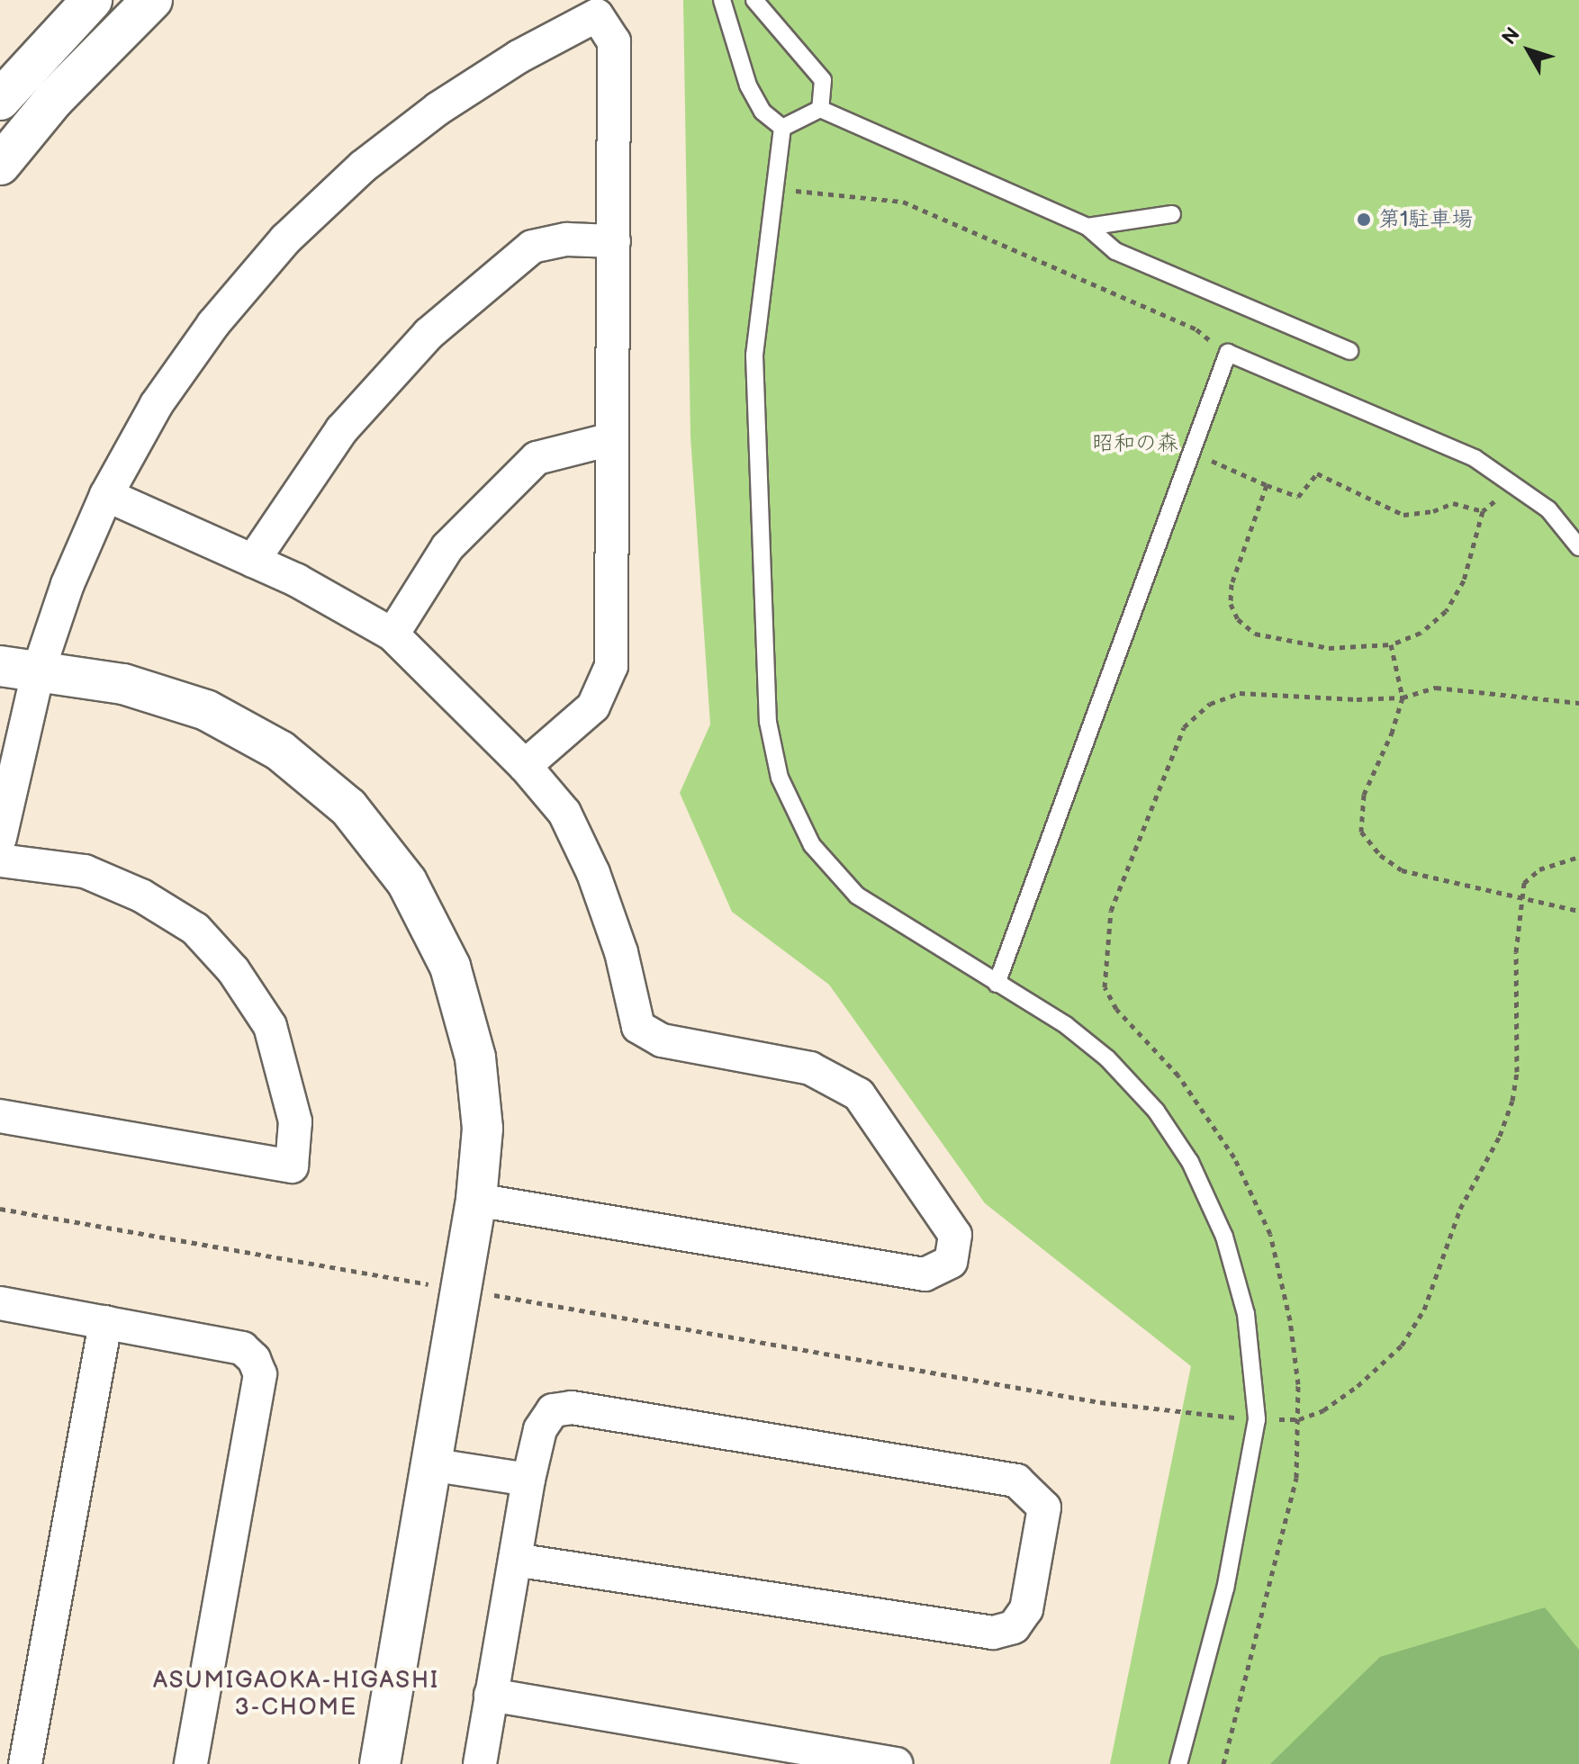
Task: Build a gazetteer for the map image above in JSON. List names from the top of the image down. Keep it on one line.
{"districts":["ASUMIGAOKA-HIGASHI 3-CHOME"],"parks":["昭和の森"],"places":["第1駐車場"],"north":"top left"}
